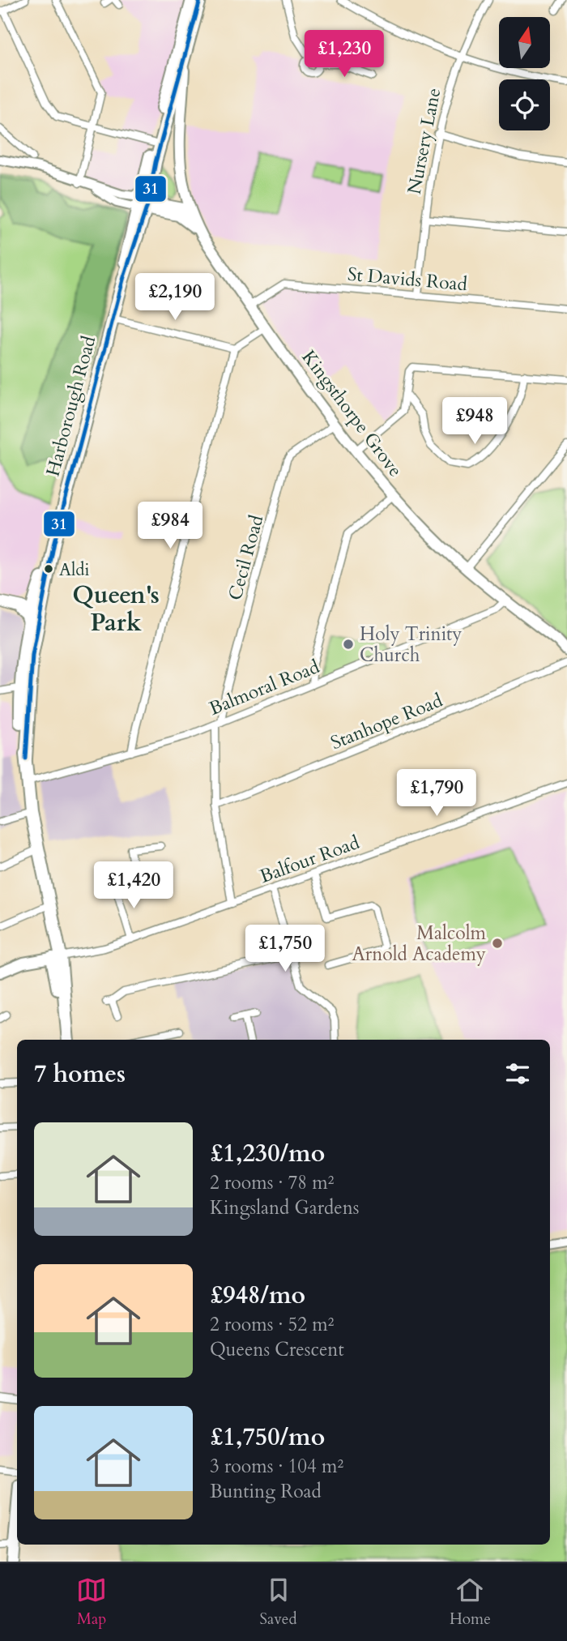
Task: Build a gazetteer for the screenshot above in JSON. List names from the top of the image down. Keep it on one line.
{"streets":{"highway":["Harborough Road"],"main road":["Kingsthorpe Grove"],"street":["Nursery Lane","St Davids Road","Cecil Road","Balmoral Road","Stanhope Road","Balfour Road"]},"crossings":[["Nursery Lane","St Davids Road"],["St Davids Road","Kingsthorpe Grove"],["Harborough Road","Kingsthorpe Grove"],["Kingsthorpe Grove","Cecil Road"],["Kingsthorpe Grove","Balmoral Road"],["Cecil Road","Balmoral Road"],["Cecil Road","Stanhope Road"],["Cecil Road","Balfour Road"]],"districts":["Queen's Park"],"places":["Aldi","Holy Trinity Church","Malcolm Arnold Academy"],"lines":["transit line 31"],"north":"top","page":{"price":["£1,230","£2,190","£948","£984","£1,790","£1,420","£1,750"],"heading":"7 homes","list":[{"name":"£1,230/mo","note":"2 rooms · 78 m² · Kingsland Gardens"},{"name":"£948/mo","note":"2 rooms · 52 m² · Queens Crescent"},{"name":"£1,750/mo","note":"3 rooms · 104 m² · Bunting Road"}],"tabs":["Map","Saved","Home"]}}
